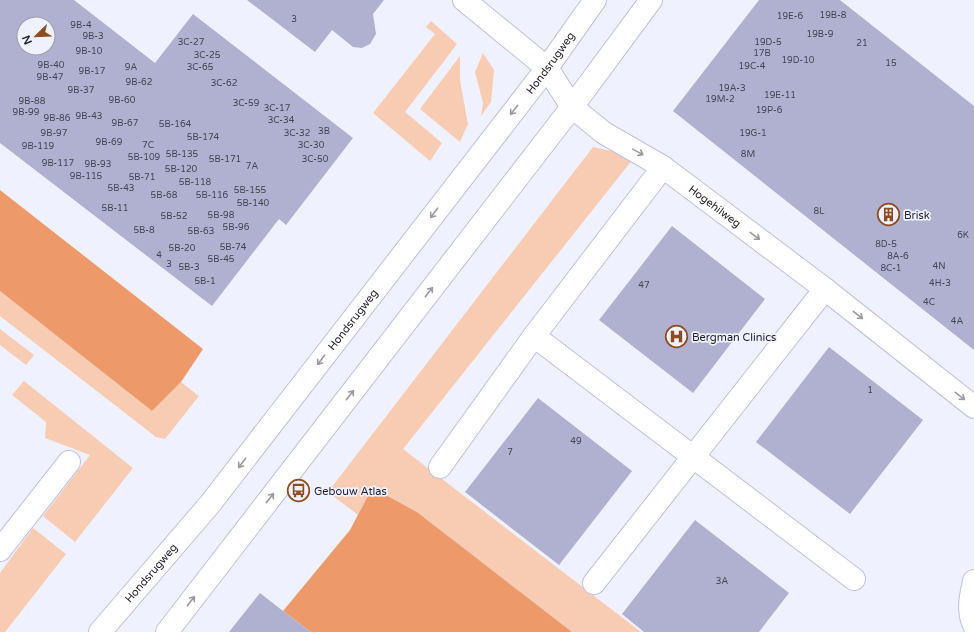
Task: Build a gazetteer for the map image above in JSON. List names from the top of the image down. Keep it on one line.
{"streets":{"street":["Hondsrugweg","Hogehilweg"]},"crossings":[["Hondsrugweg","Hogehilweg"]],"one_way":["Hogehilweg"],"places":{"building":["Brisk"],"hospital":["Bergman Clinics"],"bus stop":["Gebouw Atlas"]},"house_numbers":["19B-8","19E-6","3","9B-4","19B-9","9B-3","3C-27","19D-5","21","9B-10","17B","3C-25","19D-10","15","9B-40","19C-4","9A","3C-65","9B-17","9B-47","9B-62","3C-62","19A-3","9B-37","19E-11","19M-2","9B-60","9B-88","3C-59","3C-17","19P-6","9B-99","9B-43","9B-86","3C-34","9B-67","5B-164","3B","9B-97","3C-32","19G-1","5B-174","9B-69","7C","3C-30","9B-119","5B-135","8M","5B-109","5B-171","3C-50","9B-117","9B-93","7A","5B-120","9B-115","5B-71","5B-118","5B-43","5B-155","5B-68","5B-116","5B-140","5B-11","8L","5B-98","5B-52","5B-96","5B-8","5B-63","6K","8D-5","5B-74","5B-20","4","8A-6","5B-45","3","4N","5B-3","8C-1","5B-1","4H-3","47","4C","4A","1","49","7","3A"],"north":"bottom left"}
